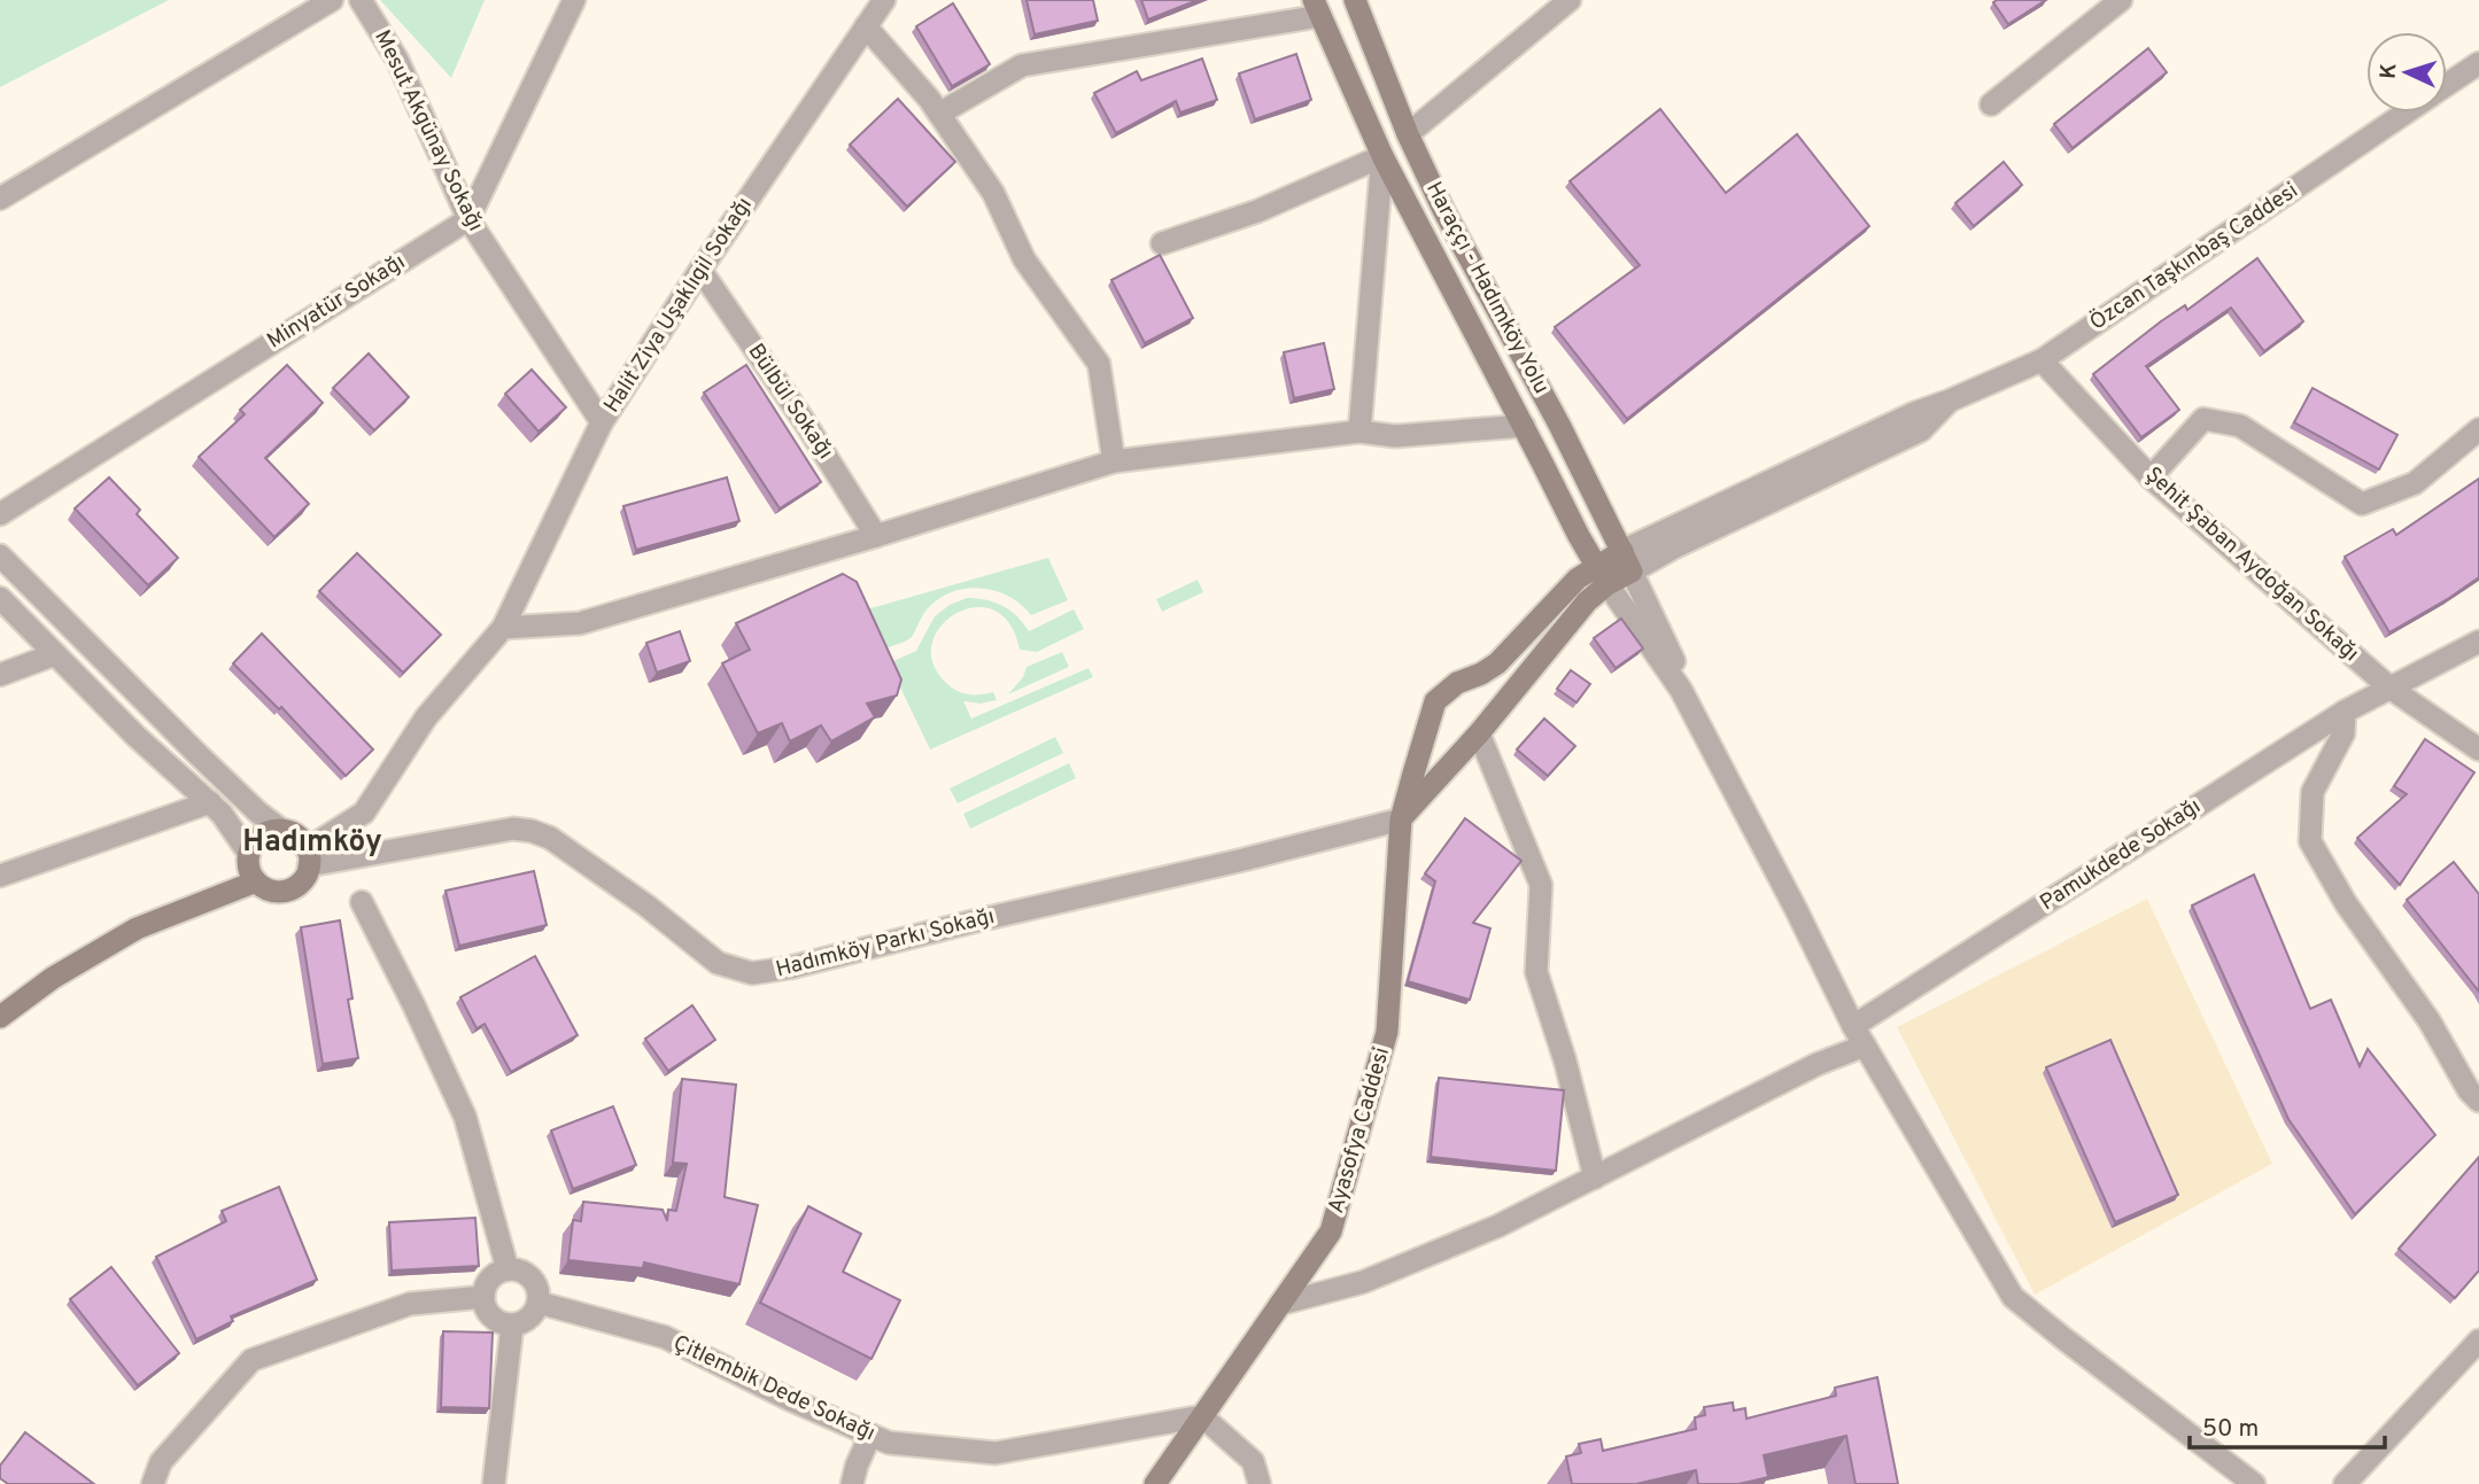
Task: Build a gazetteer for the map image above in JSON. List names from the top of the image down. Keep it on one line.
{"streets":{"main road":["Haraççı - Hadımköy Yolu","Ayasofya Caddesi"],"street":["Mesut Akgünay Sokağı","Özcan Taşkınbaş Caddesi","Minyatür Sokağı","Halit Ziya Uşaklıgil Sokağı","Bülbül Sokağı","Şehit Şaban Aydoğan Sokağı","Pamukdede Sokağı","Hadımköy Parkı Sokağı","Çitlembik Dede Sokağı"]},"crossings":[["Mesut Akgünay Sokağı","Minyatür Sokağı"],["Mesut Akgünay Sokağı","Halit Ziya Uşaklıgil Sokağı"],["Özcan Taşkınbaş Caddesi","Haraççı - Hadımköy Yolu"],["Özcan Taşkınbaş Caddesi","Şehit Şaban Aydoğan Sokağı"],["Halit Ziya Uşaklıgil Sokağı","Bülbül Sokağı"],["Halit Ziya Uşaklıgil Sokağı","Hadımköy Parkı Sokağı"],["Şehit Şaban Aydoğan Sokağı","Pamukdede Sokağı"],["Hadımköy Parkı Sokağı","Ayasofya Caddesi"],["Ayasofya Caddesi","Çitlembik Dede Sokağı"]],"districts":["Hadımköy"],"scale_bar":"50 m","north":"left"}
